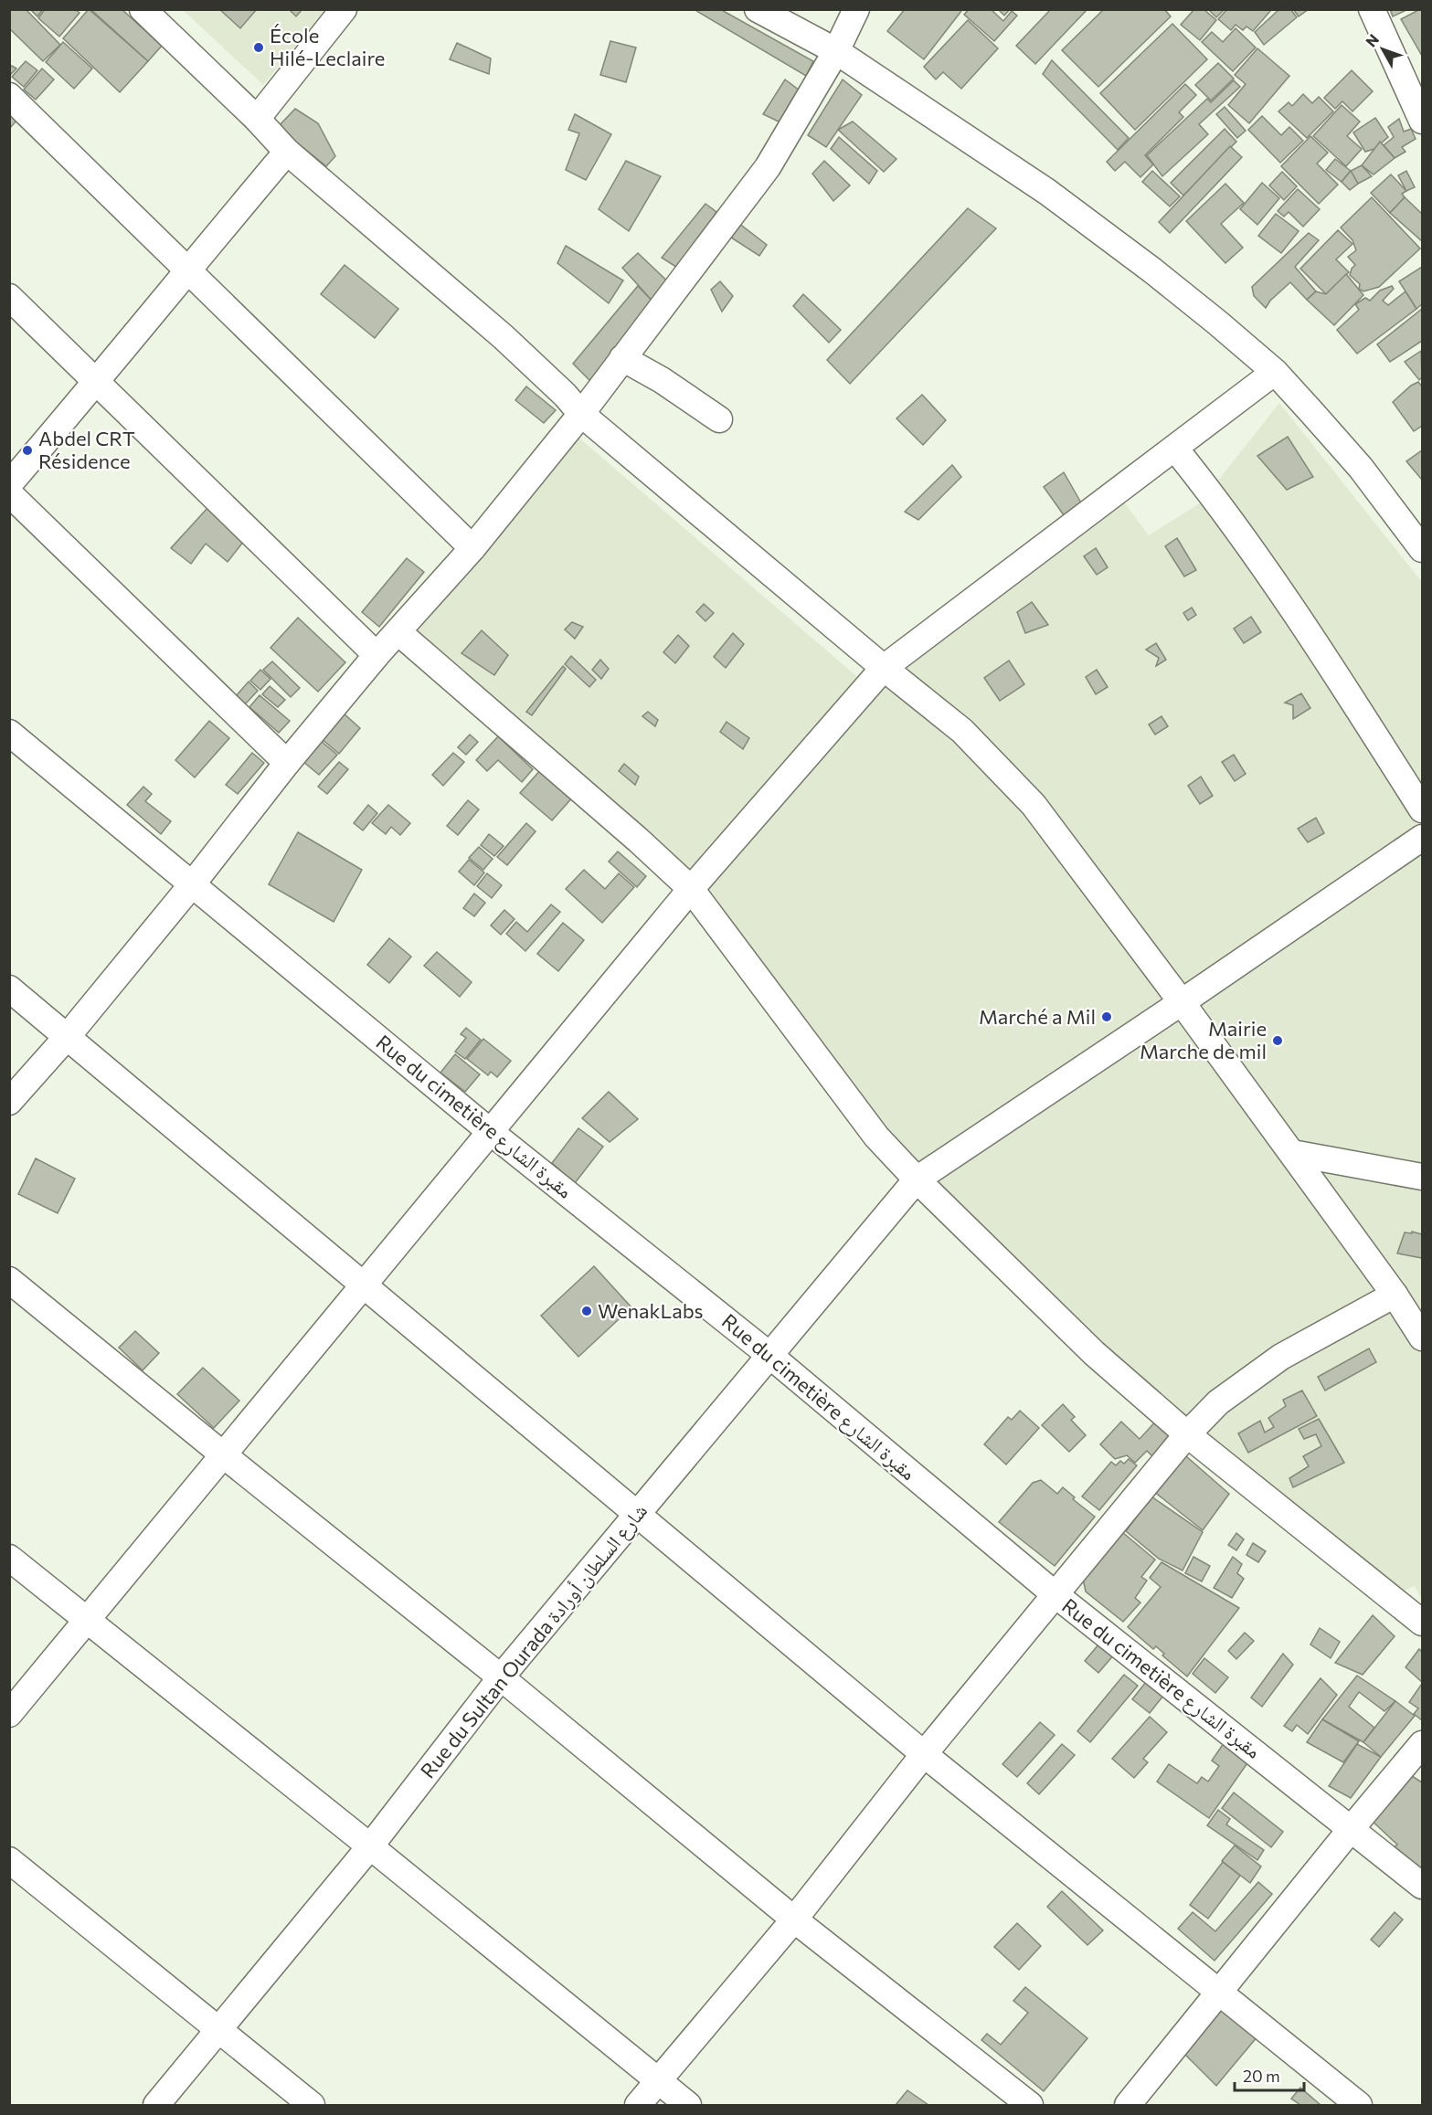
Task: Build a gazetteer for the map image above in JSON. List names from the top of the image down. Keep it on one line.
{"streets":{"street":["Rue du cimetière مقبرة الشارع","Rue du Sultan Ourada شارع السلطان أورادة"]},"crossings":[["Rue du cimetière مقبرة الشارع","Rue du Sultan Ourada شارع السلطان أورادة"]],"places":["École Hilé-Leclaire","Abdel CRT Résidence","Marché a Mil","Mairie Marche de mil","WenakLabs"],"scale_bar":"20 m","north":"top left"}
